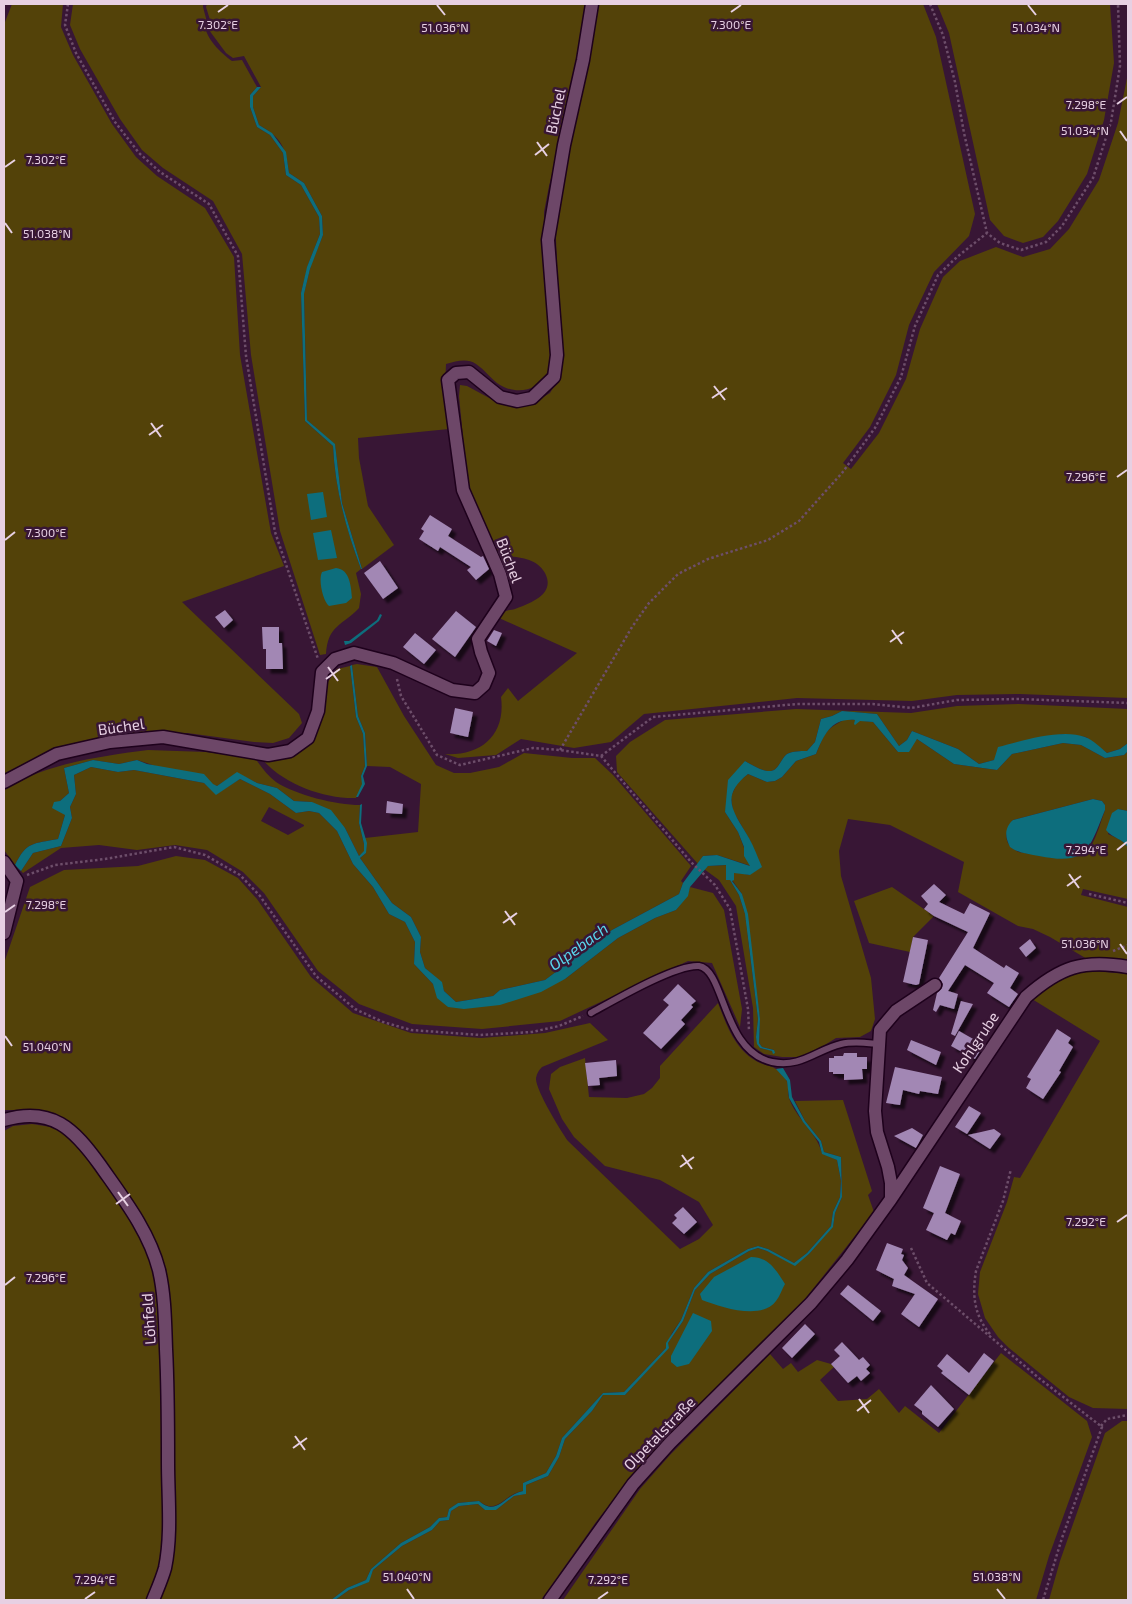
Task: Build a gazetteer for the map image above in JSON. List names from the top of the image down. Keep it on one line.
{"streets":{"street":["Büchel","Kohlgrube","Löhfeld","Olpetalstraße"]},"crossings":[["Kohlgrube","Olpetalstraße"]],"water":["Olpebach"],"coordinates":["7.302°E","7.300°E","51.036°N","51.034°N","7.298°E","51.038°N","7.296°E","7.294°E","51.040°N","7.292°E"]}
